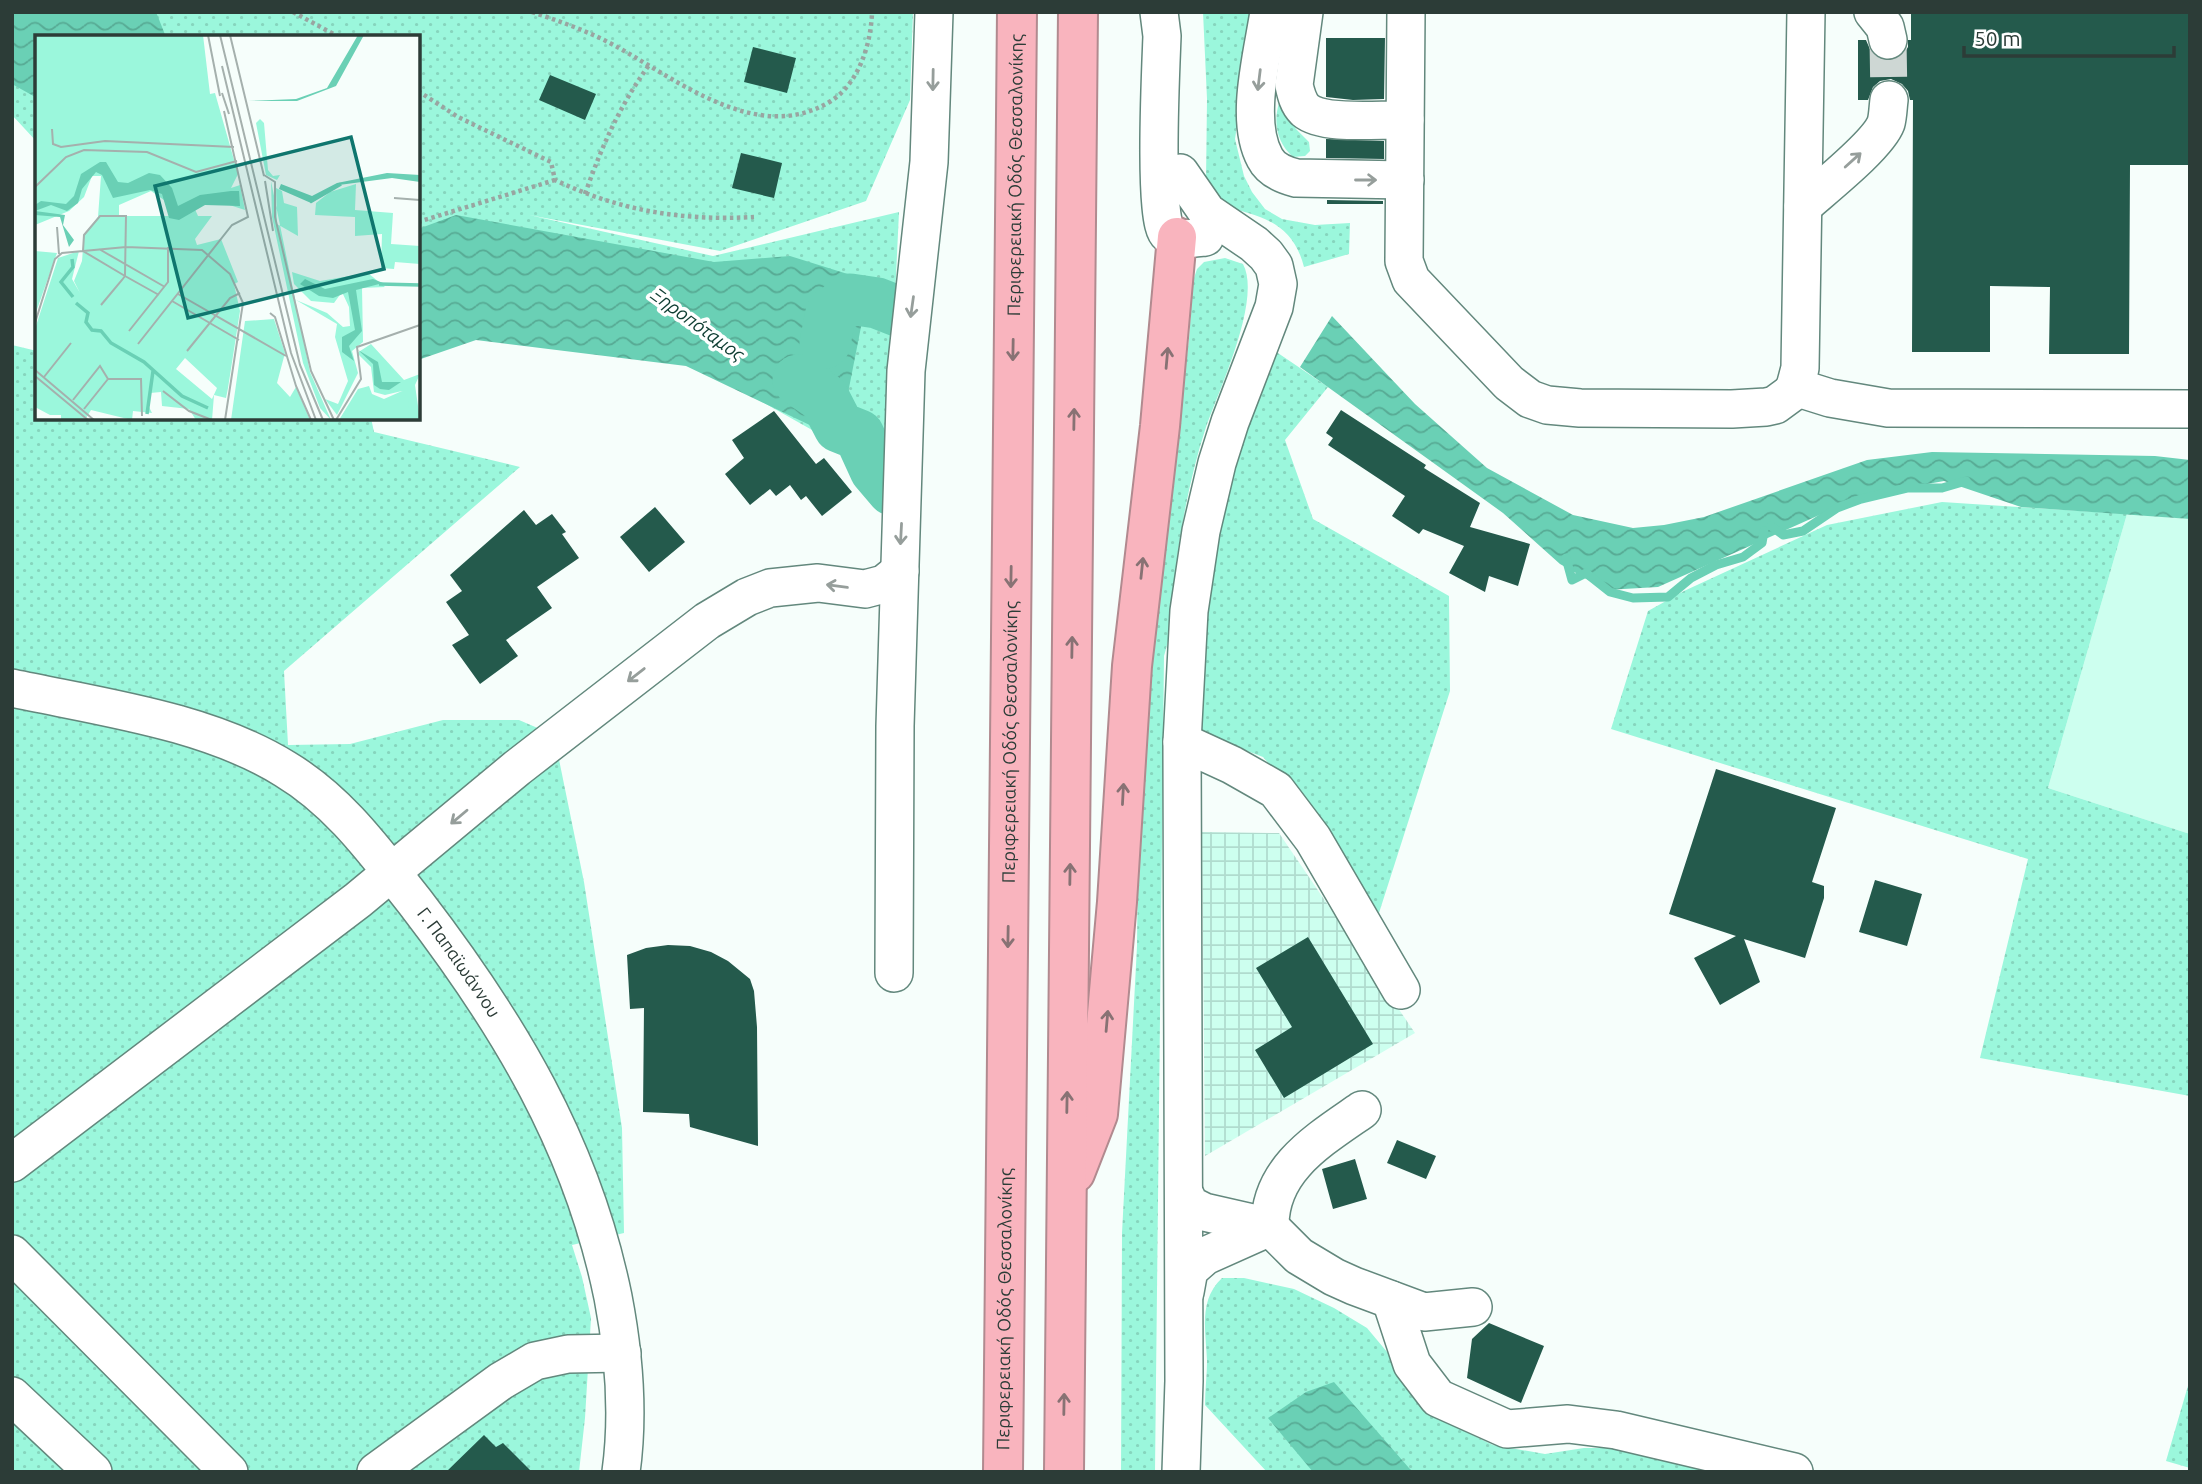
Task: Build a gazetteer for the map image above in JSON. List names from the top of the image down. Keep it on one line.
{"streets":{"highway":["Περιφερειακή Οδός Θεσσαλονίκης"],"street":["Γ. Παπαϊωάννου"]},"water":["Ξηροπόταμος"],"scale_bar":"50 m"}
